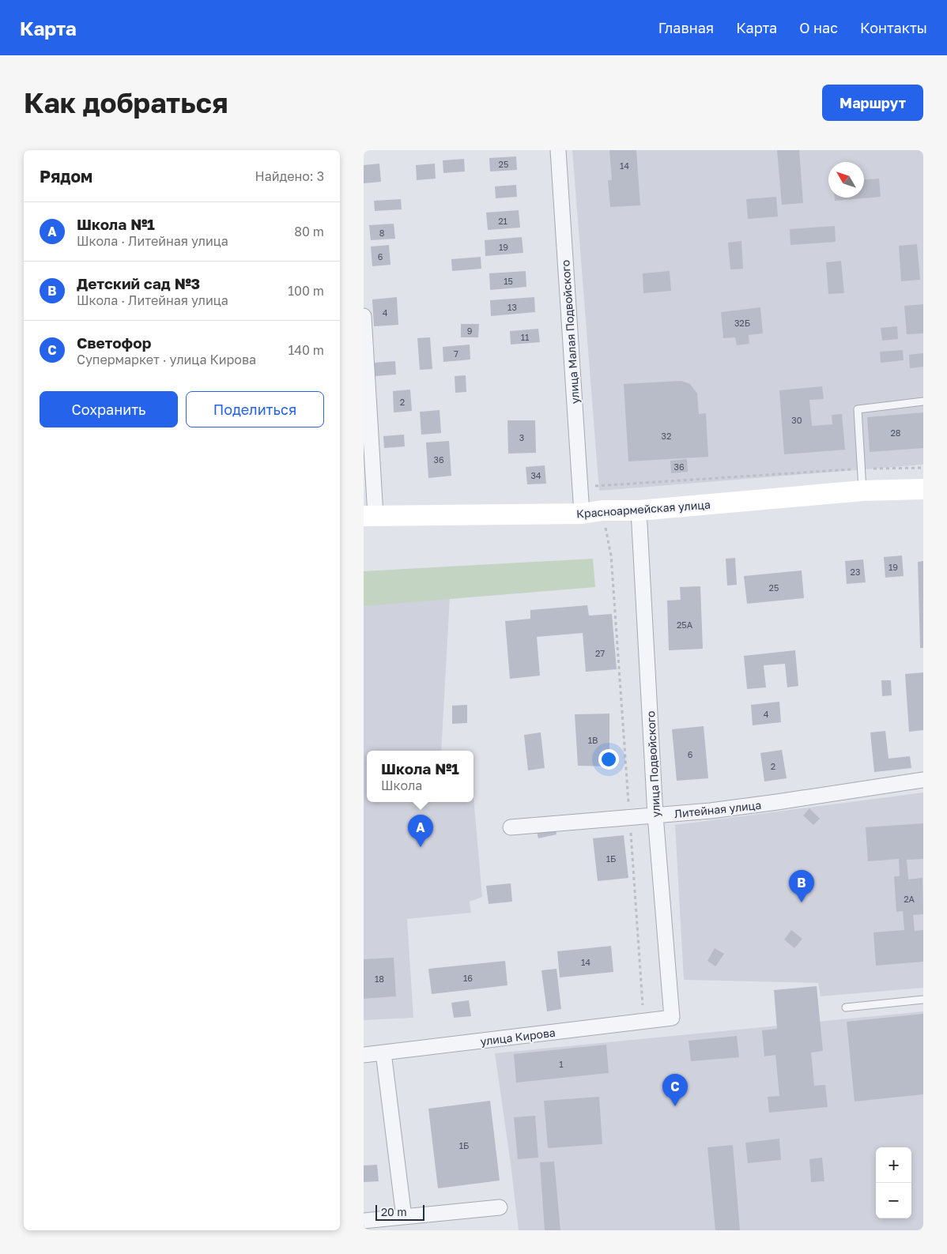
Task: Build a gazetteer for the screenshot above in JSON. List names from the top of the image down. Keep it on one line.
{"streets":{"street":["улица Малая Подвойского","Красноармейская улица","улица Подвойского","Литейная улица","улица Кирова"]},"crossings":[["улица Малая Подвойского","Красноармейская улица"],["Красноармейская улица","улица Подвойского"],["улица Подвойского","Литейная улица"],["улица Подвойского","улица Кирова"]],"house_numbers":["25","14","21","8","19","6","15","13","4","32Б","9","11","7","2","30","28","32","3","36","36","34","19","23","25","25А","27","4","1В","6","2","1Б","2А","14","16","18","1","1Б"],"scale_bar":"20 m","north":"top left","page":{"header":"Карта","nav":["Главная","Карта","О нас","Контакты"],"buttons":["Маршрут",["Сохранить","Поделиться"]],"title":"Как добраться","heading":["Рядом","Найдено: 3"],"list":[{"mark":"A","name":"Школа №1","note":"Школа · Литейная улица","value":"80 m"},{"mark":"B","name":"Детский сад №3","note":"Школа · Литейная улица","value":"100 m"},{"mark":"C","name":"Светофор","note":"Супермаркет · улица Кирова","value":"140 m"}],"popup":["Школа №1","Школа"],"pins":["A","B","C"],"map_buttons":["+","−"],"scale":"20 m"}}
